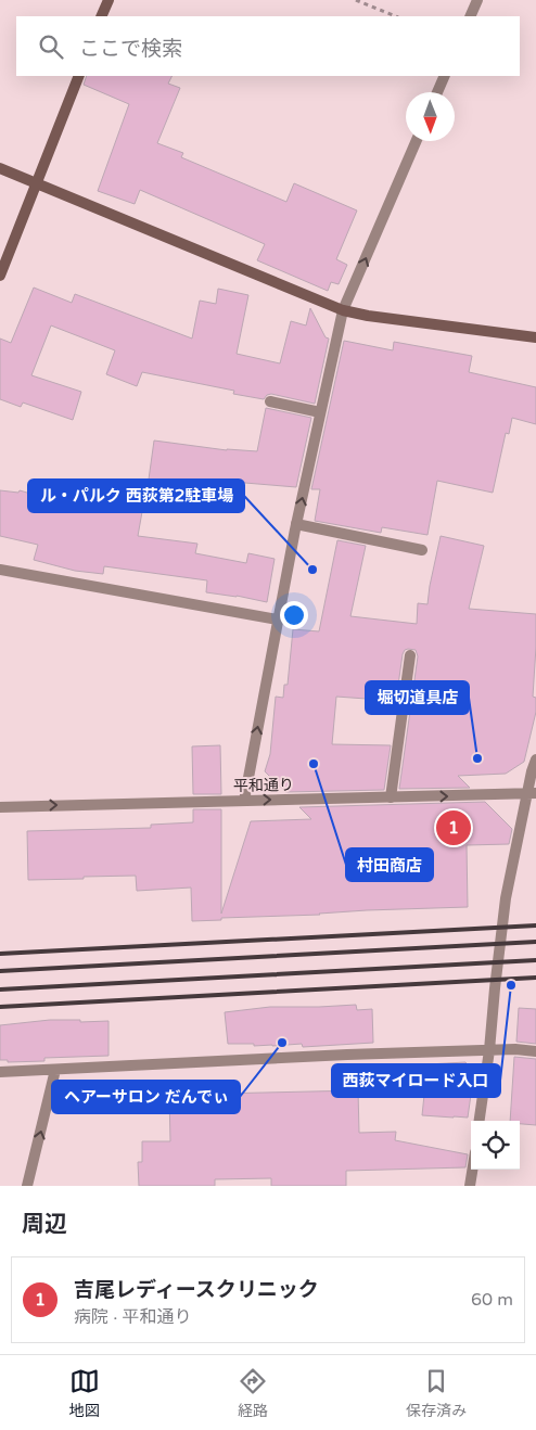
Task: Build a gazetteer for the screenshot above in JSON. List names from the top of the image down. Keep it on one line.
{"streets":{"street":["平和通り"]},"one_way":["平和通り"],"places":["ル・パルク 西荻第2駐車場","堀切道具店","村田商店","西荻マイロード入口","ヘアーサロン だんでぃ"],"north":"bottom","page":{"search":"ここで検索","pins":"1","heading":"周辺","list":[{"mark":"1","name":"吉尾レディースクリニック","note":"病院 · 平和通り","value":"60 m"}],"nav":["地図","経路","保存済み"]}}
